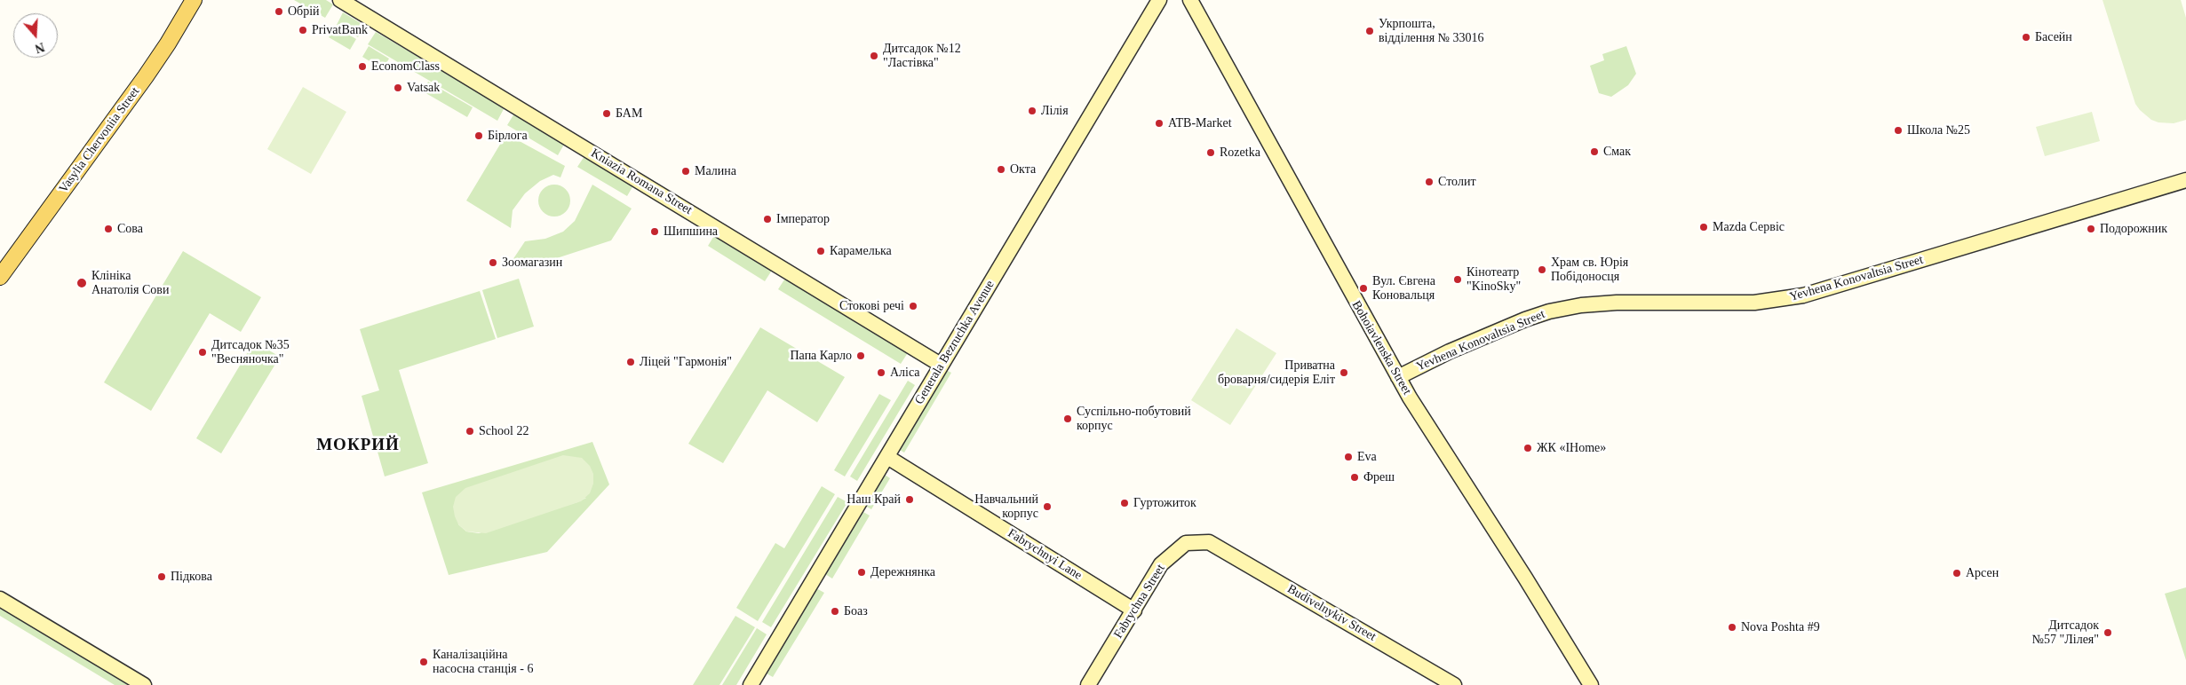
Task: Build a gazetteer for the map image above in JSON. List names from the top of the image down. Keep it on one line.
{"streets":{"main road":["Vasylia Chervoniia Street"],"street":["Kniazia Romana Street","Yevhena Konovaltsia Street","Generala Bezruchka Avenue","Bohoiavlenska Street","Fabrychnyi Lane","Fabrychna Street","Budivelnykiv Street"]},"crossings":[["Kniazia Romana Street","Generala Bezruchka Avenue"],["Yevhena Konovaltsia Street","Bohoiavlenska Street"],["Generala Bezruchka Avenue","Fabrychnyi Lane"],["Fabrychnyi Lane","Fabrychna Street"],["Fabrychna Street","Budivelnykiv Street"]],"districts":["МОКРИЙ"],"places":["Обрій","PrivatBank","Укрпошта, відділення № 33016","Басейн","Дитсадок №12 \"Ластівка\"","EconomClass","Vatsak","Лілія","БАМ","ATB-Market","Школа №25","Бірлога","Смак","Rozetka","Окта","Малина","Столит","Імператор","Mazda Сервіс","Сова","Подорожник","Шипшина","Карамелька","Зоомагазин","Храм св. Юрія Побідоносця","Кінотеатр \"KinoSky\"","Клініка Анатолія Сови","Вул. Євгена Коновальця","Стокові речі","Дитсадок №35 \"Весняночка\"","Папа Карло","Ліцей \"Гармонія\"","Аліса","Приватна броварня/сидерія Еліт","Суспільно-побутовий корпус","School 22","ЖК «IHome»","Eva","Фреш","Наш Край","Гуртожиток","Навчальний корпус","Дережнянка","Арсен","Підкова","Боаз","Nova Poshta #9","Дитсадок №57 \"Лілея\"","Каналізаційна насосна станція - 6"],"north":"bottom"}
